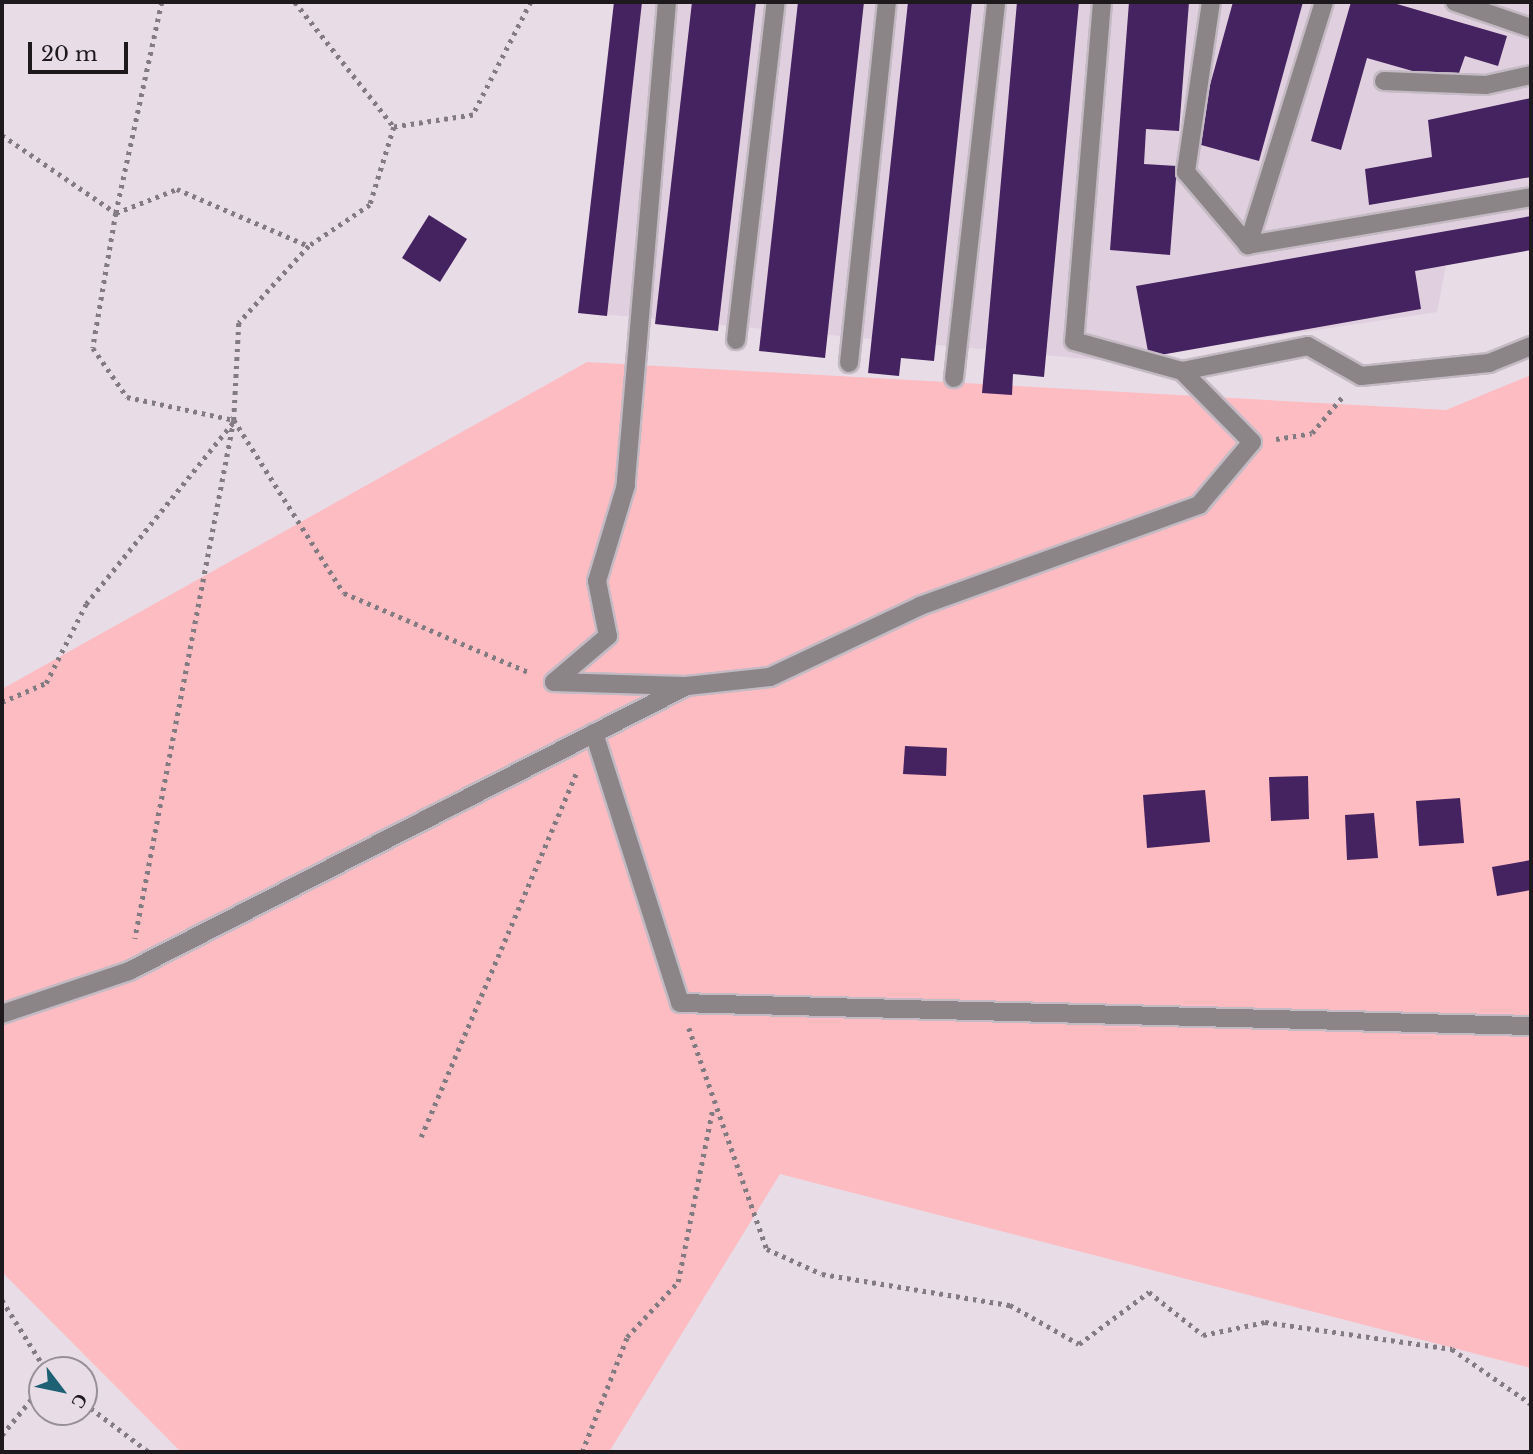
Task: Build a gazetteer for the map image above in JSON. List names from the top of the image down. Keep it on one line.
{"scale_bar":"20 m","north":"bottom right"}
